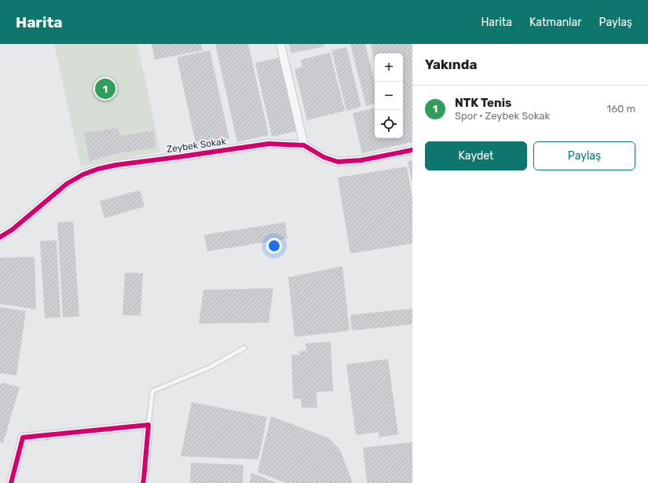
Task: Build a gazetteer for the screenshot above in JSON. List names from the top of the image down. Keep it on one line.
{"streets":{"street":["Zeybek Sokak"]},"page":{"header":"Harita","nav":["Harita","Katmanlar","Paylaş"],"heading":"Yakında","map_buttons":["+","−"],"pins":"1","list":[{"mark":"1","name":"NTK Tenis","note":"Spor · Zeybek Sokak","value":"160 m"}],"buttons":["Kaydet","Paylaş"]}}
